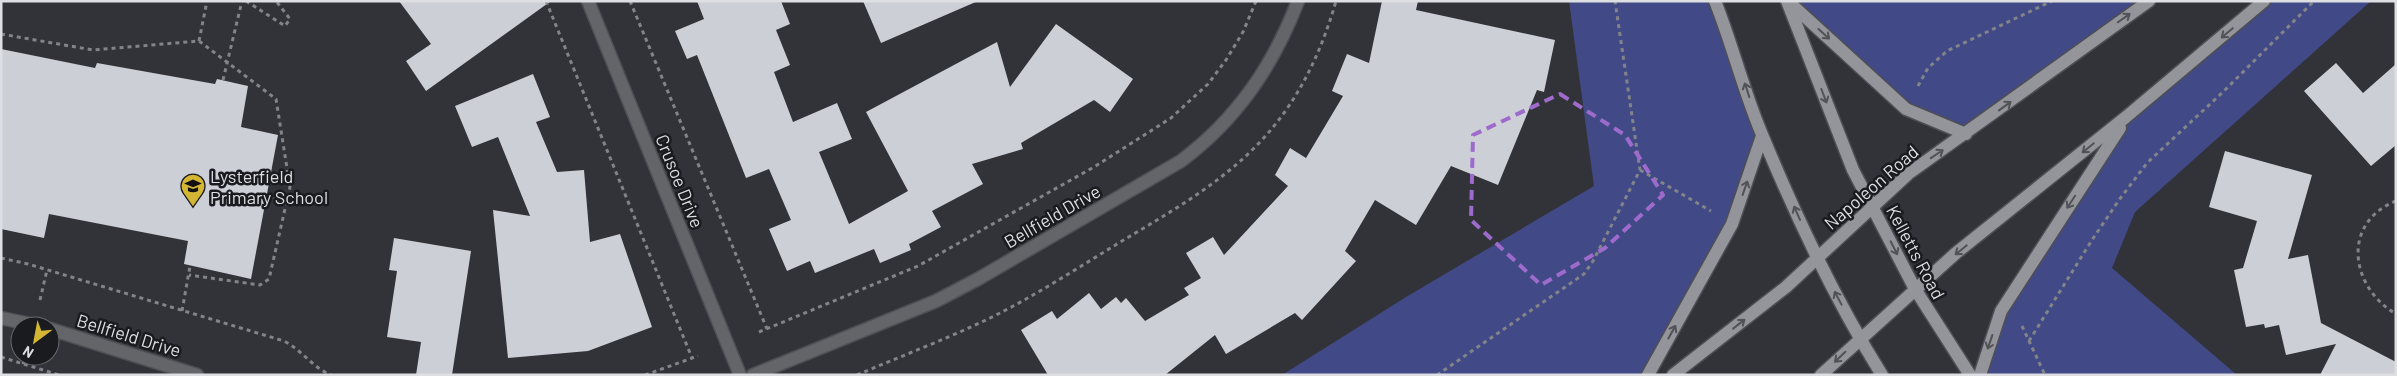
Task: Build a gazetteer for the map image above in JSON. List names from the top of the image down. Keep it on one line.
{"streets":{"main road":["Napoleon Road","Kelletts Road"],"street":["Crusoe Drive","Bellfield Drive"]},"crossings":[["Napoleon Road","Kelletts Road"]],"places":{"school or university":["Lysterfield Primary School"]},"north":"bottom left"}
